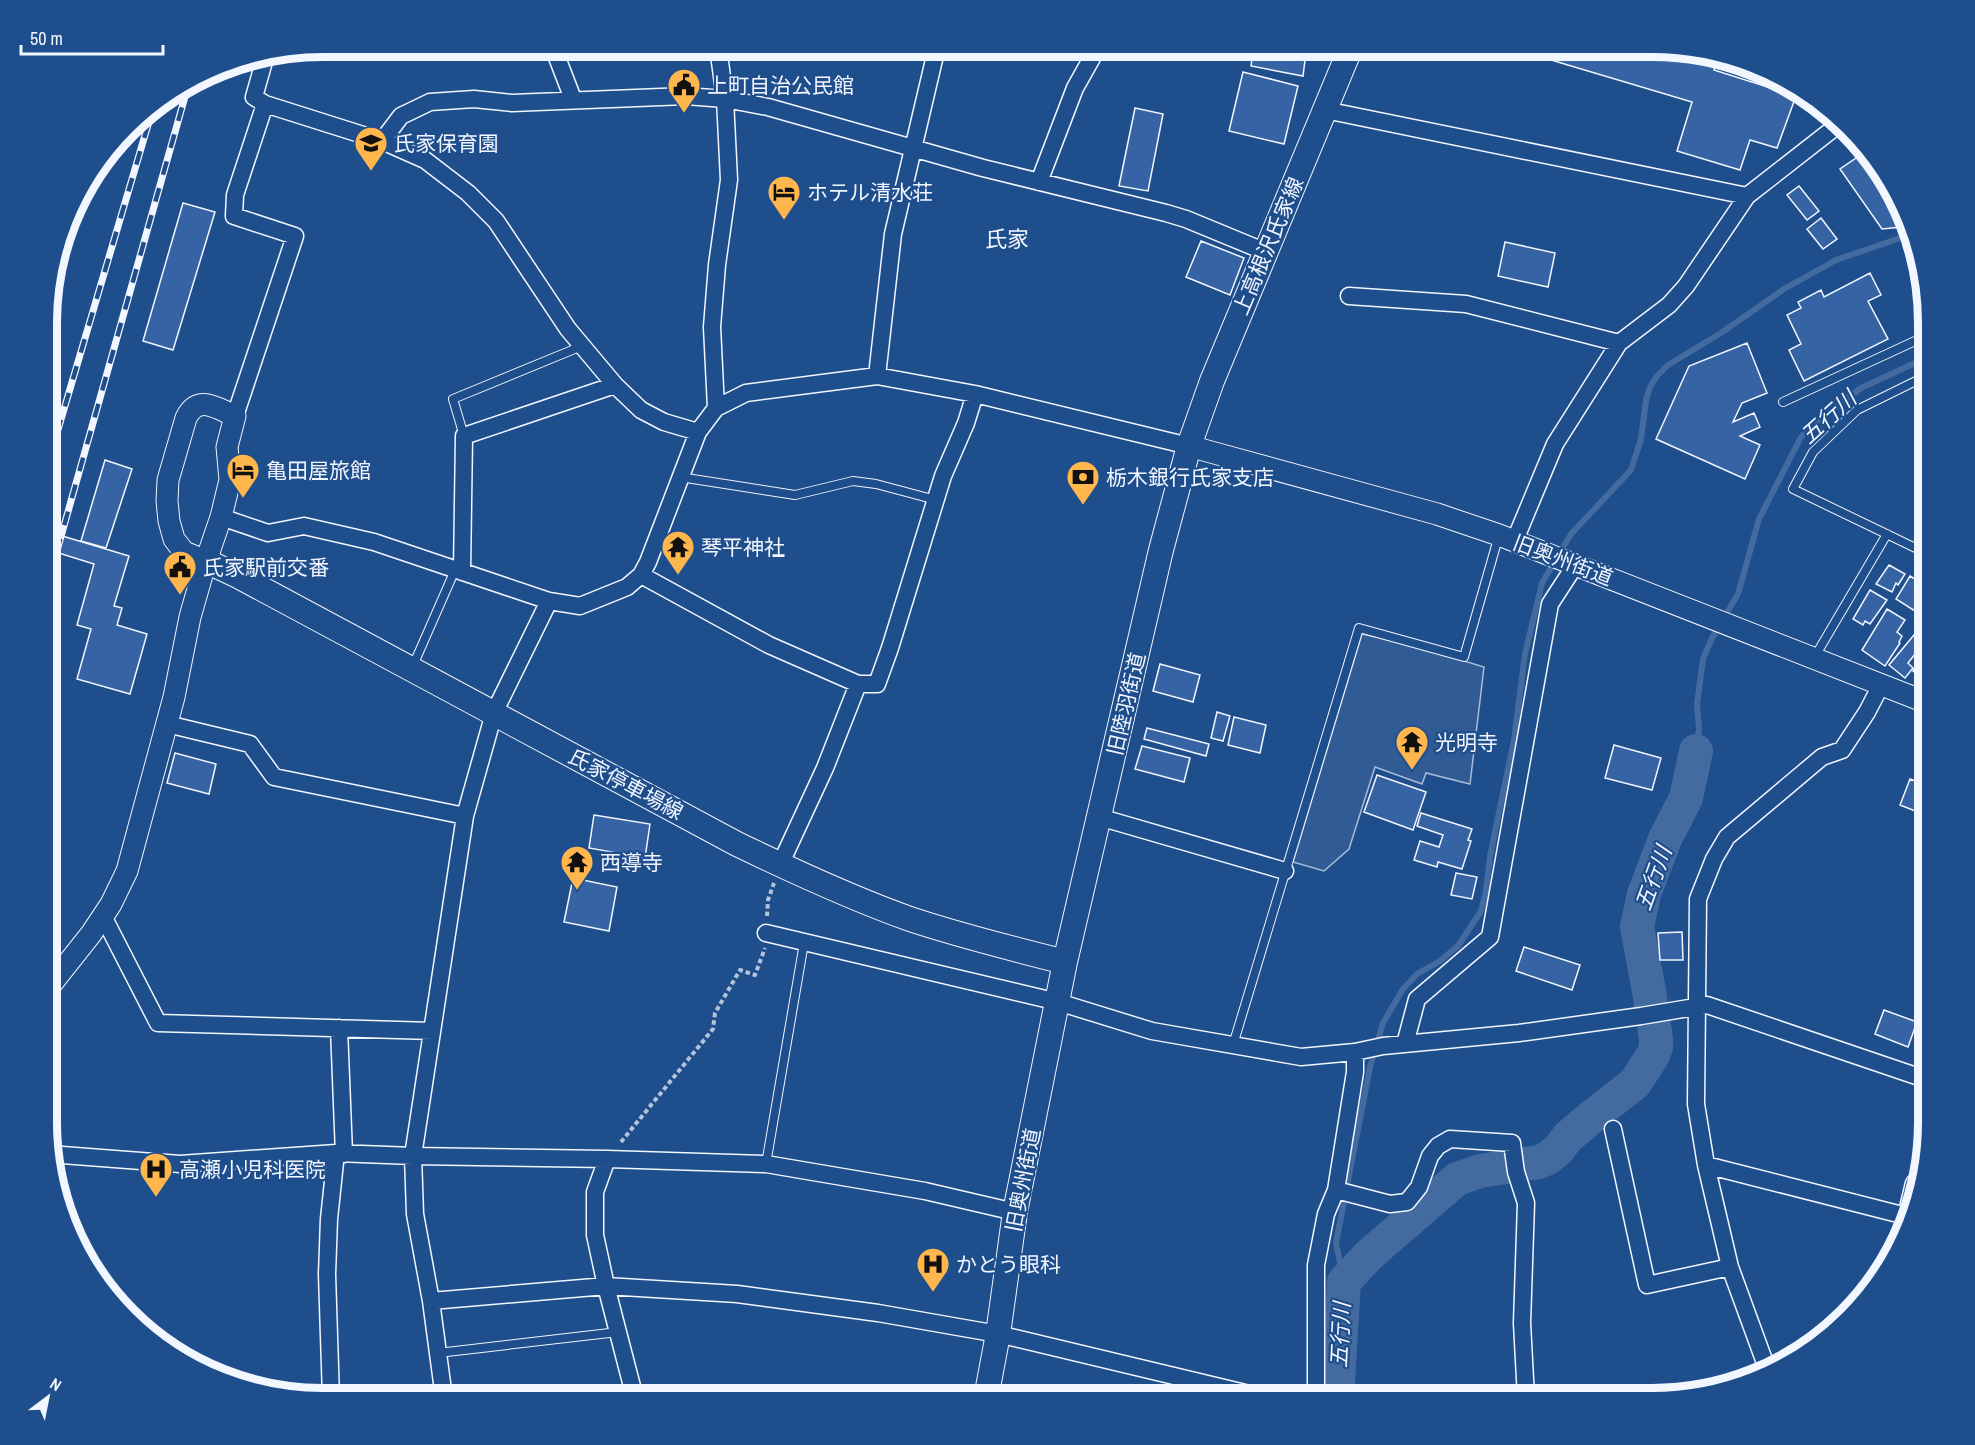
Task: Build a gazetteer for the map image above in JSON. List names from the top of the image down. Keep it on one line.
{"streets":{"main road":["上高根沢氏家線","旧奥州街道","旧陸羽街道","氏家停車場線"]},"crossings":[["上高根沢氏家線","旧奥州街道"],["上高根沢氏家線","旧陸羽街道"],["旧奥州街道","旧陸羽街道"],["旧奥州街道","氏家停車場線"],["旧陸羽街道","氏家停車場線"]],"districts":["氏家"],"water":["五行川"],"places":{"public building":["上町自治公民館","氏家駅前交番"],"school or university":["氏家保育園"],"hotel":["ホテル清水荘","亀田屋旅館"],"bank":["栃木銀行氏家支店"],"temple":["琴平神社","光明寺","西導寺"],"hospital":["高瀬小児科医院","かとう眼科"]},"scale_bar":"50 m","north":"top right"}
